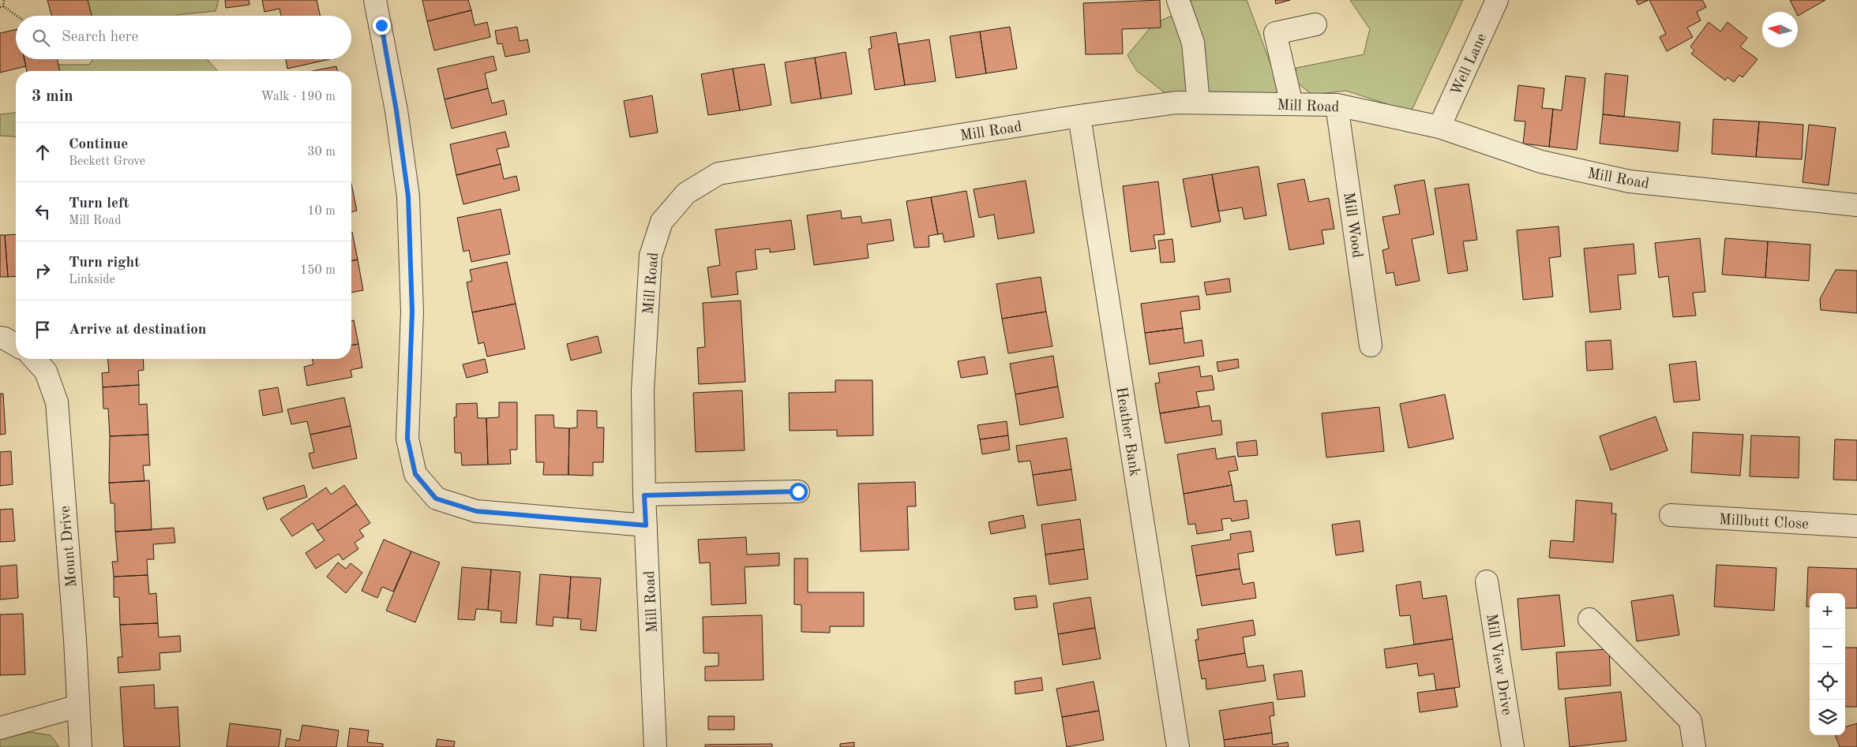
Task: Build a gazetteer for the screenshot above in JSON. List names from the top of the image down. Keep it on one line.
{"streets":{"street":["Well Lane","Mill Road","Mill Wood","Heather Bank","Millbutt Close","Mount Drive","Mill View Drive"]},"crossings":[["Well Lane","Mill Road"],["Mill Road","Mill Wood"],["Mill Road","Heather Bank"]],"north":"left","page":{"search":"Search here","heading":["3 min","Walk · 190 m"],"list":[["Continue","Beckett Grove","30 m"],["Turn left","Mill Road","10 m"],["Turn right","Linkside","150 m"],"Arrive at destination"],"map_buttons":["+","−"]}}
